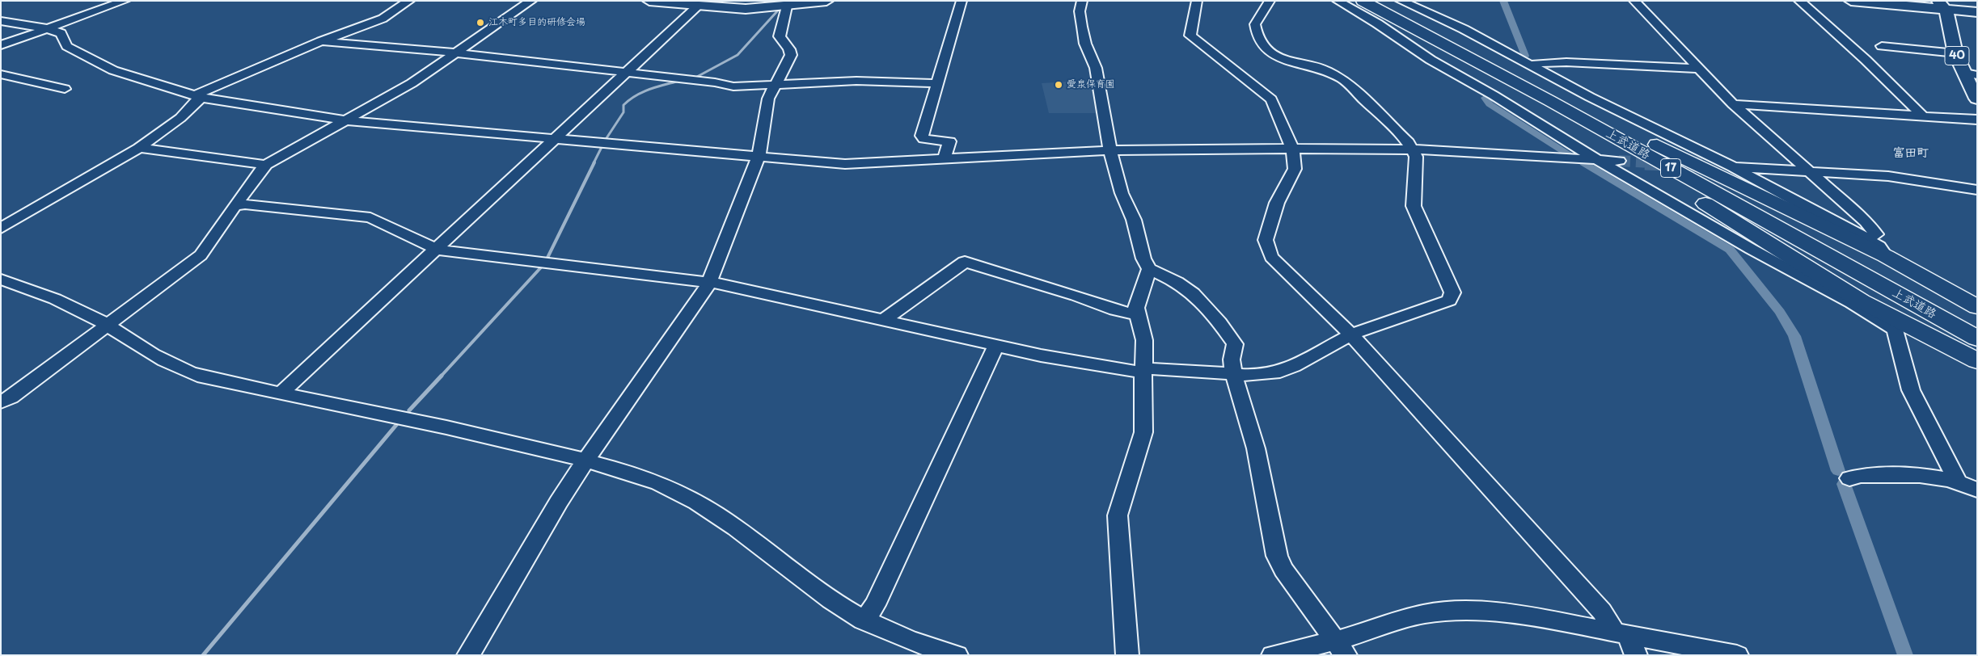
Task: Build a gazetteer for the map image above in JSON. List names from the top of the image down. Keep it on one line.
{"streets":{"highway":["上武道路","17"],"main road":["40"]},"crossings":[["上武道路","17"]],"districts":["富田町"],"places":["江木町多目的研修会場","愛泉保育園"]}
